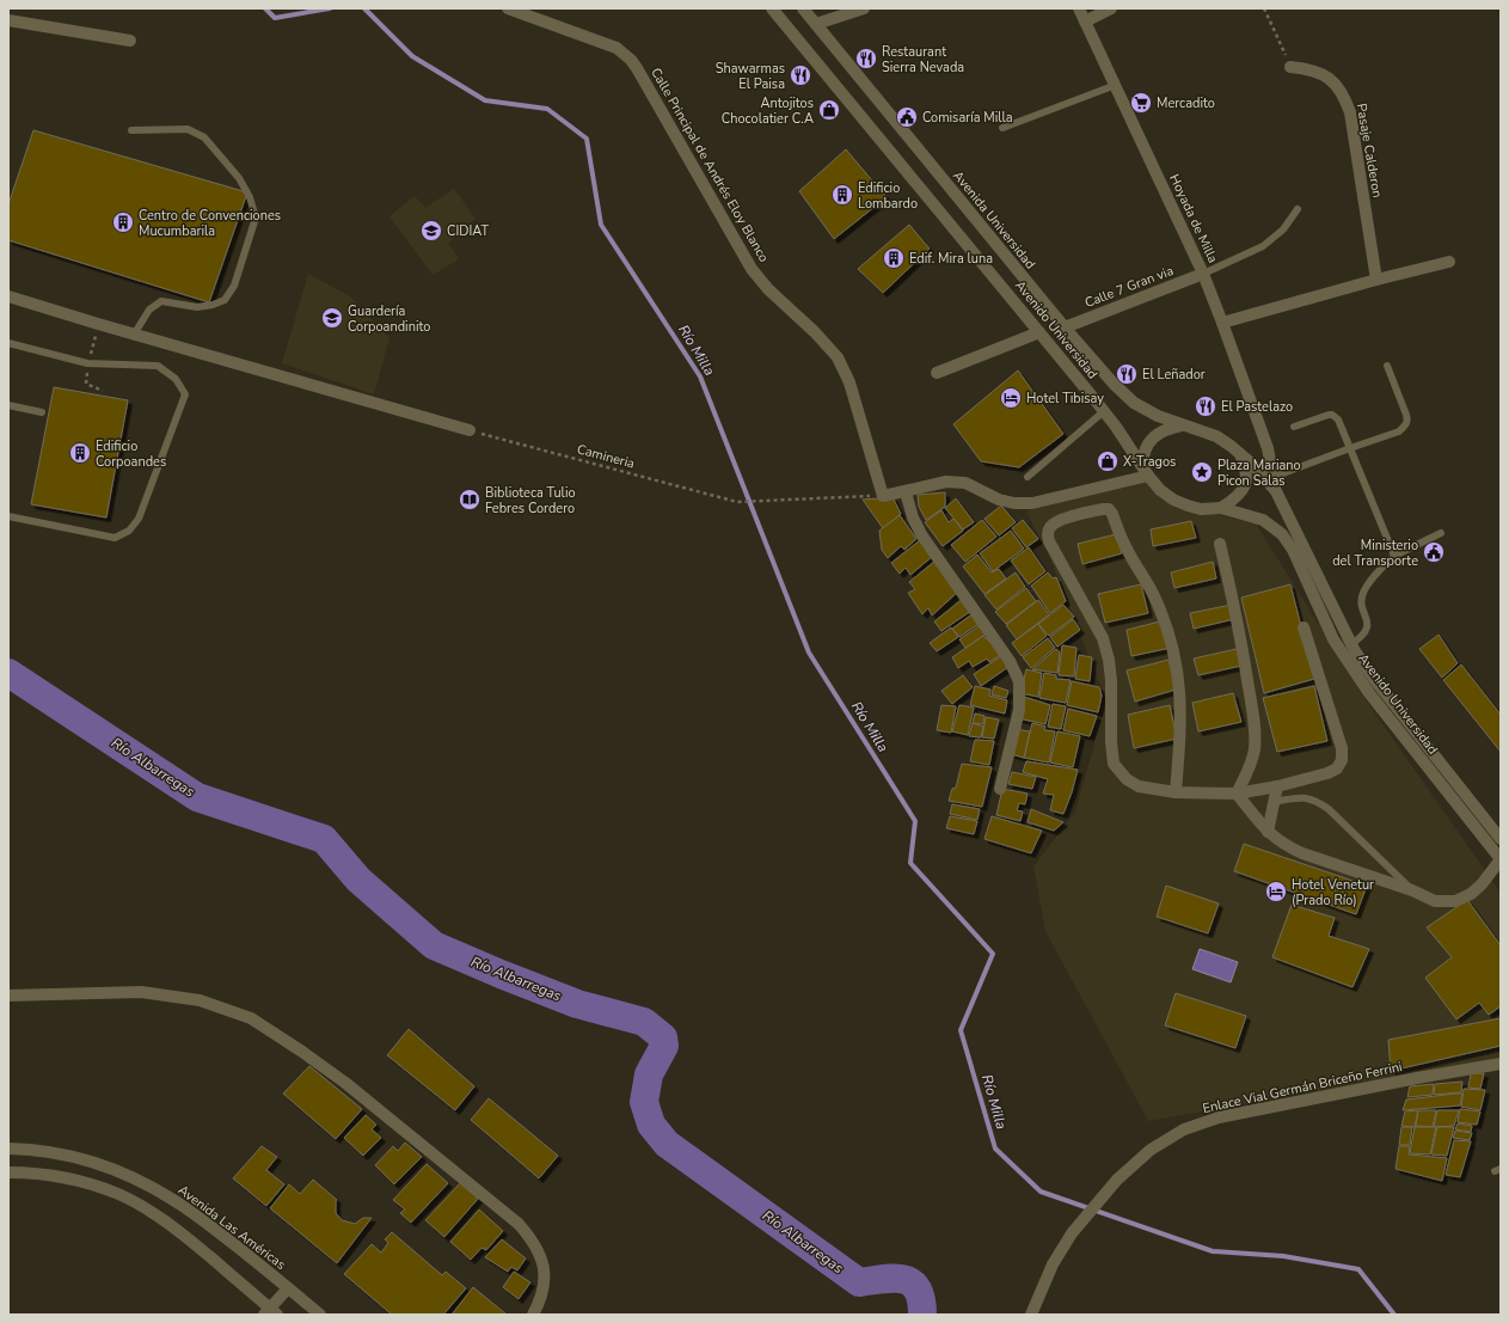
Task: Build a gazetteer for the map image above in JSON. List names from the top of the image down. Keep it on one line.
{"streets":{"street":["Pasaje Calderon","Calle Principal de Andrés Eloy Blanco","Hoyada de Milla","Avenida Universidad","Calle 7 Gran via","Avenido Universidad","Enlace Vial Germán Briceño Ferrini","Avenida Las Américas"],"path":["Camineria"]},"crossings":[["Calle Principal de Andrés Eloy Blanco","Camineria"],["Hoyada de Milla","Calle 7 Gran via"],["Hoyada de Milla","Avenido Universidad"],["Avenida Universidad","Calle 7 Gran via"],["Avenida Universidad","Avenido Universidad"]],"water":["Río Milla","Río Albarregas"],"places":{"restaurant":["Restaurant Sierra Nevada","Shawarmas El Paisa","El Leñador","El Pastelazo"],"supermarket":["Mercadito"],"shop":["Antojitos Chocolatier C.A","X-Tragos"],"public building":["Comisaría Milla","Ministerio del Transporte"],"building":["Edificio Lombardo","Centro de Convenciones Mucumbarila","Edif. Mira luna","Edificio Corpoandes"],"school or university":["CIDIAT","Guardería Corpoandinito"],"hotel":["Hotel Tibisay","Hotel Venetur (Prado Río)"],"place":["Plaza Mariano Picon Salas"],"library":["Biblioteca Tulio Febres Cordero"]}}
